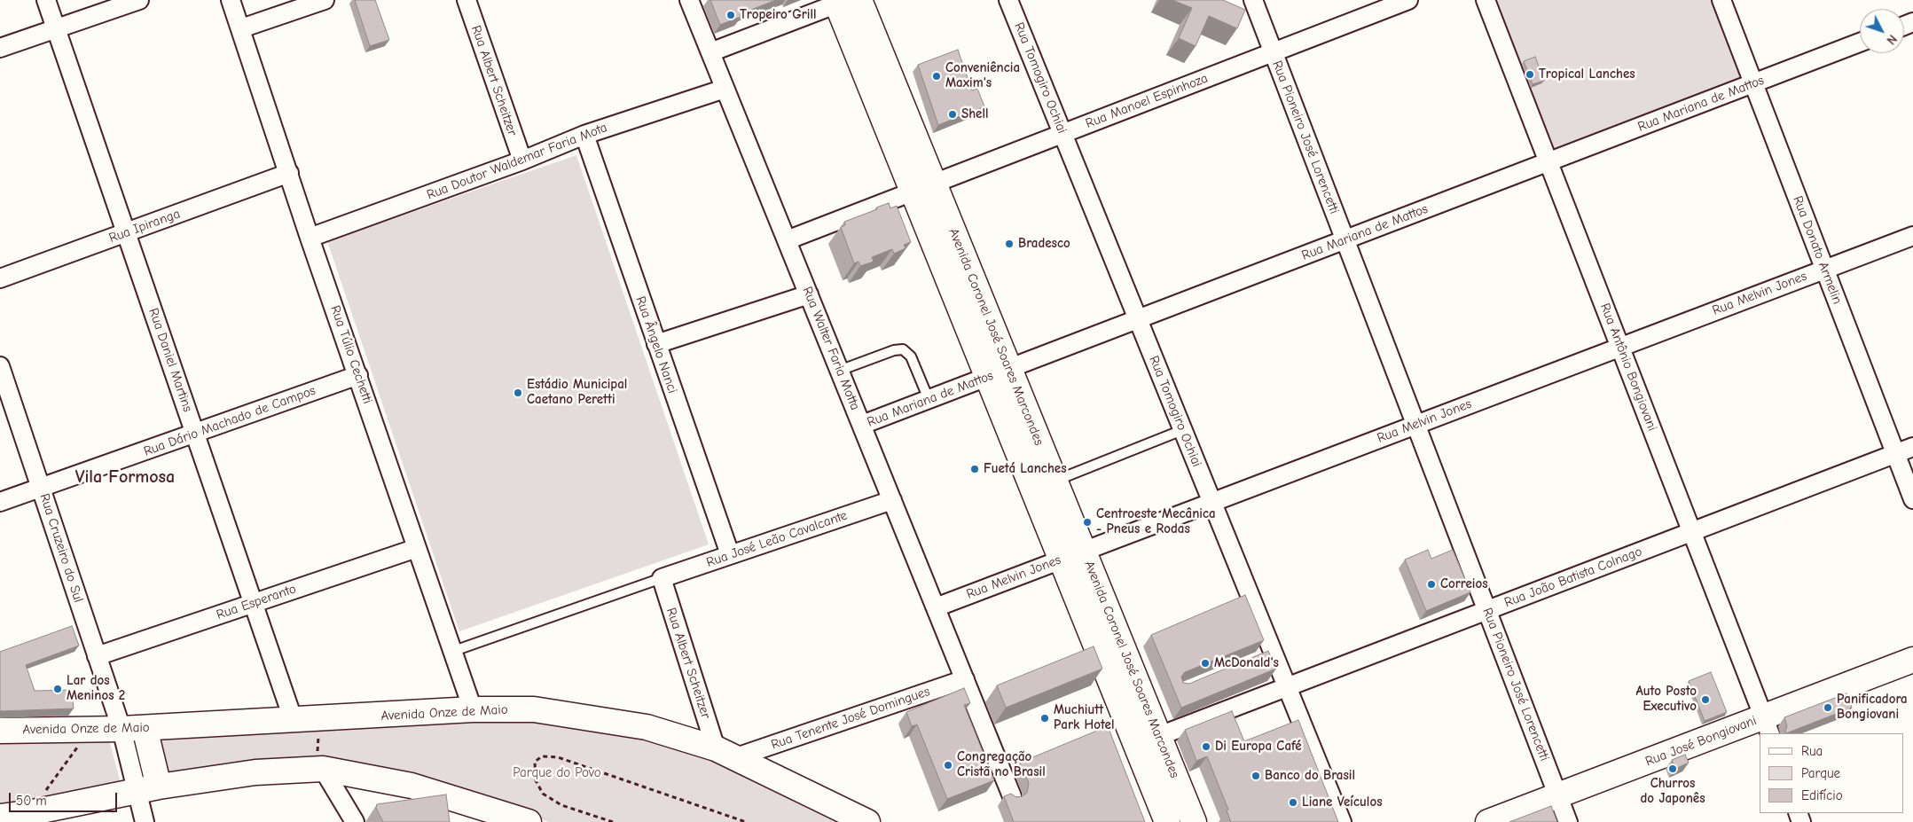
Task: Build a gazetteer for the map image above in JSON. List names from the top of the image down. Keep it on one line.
{"streets":{"street":["Rua Tomogiro Ochiai","Rua Albert Scheitzer","Rua Manoel Espinhoza","Rua Mariana de Mattos","Rua Pioneiro José Lorencetti","Rua Doutor Waldemar Faria Mota","Rua Ipiranga","Rua Donato Armelin","Rua Melvin Jones","Avenida Coronel José Soares Marcondes","Rua Ângelo Nanci","Rua Walter Faria Motta","Rua Túlio Cechetti","Rua Daniel Martins","Rua Antônio Bongiovani","Rua Dário Machado de Campos","Rua José Leão Cavalcante","Rua Cruzeiro do Sul","Rua João Batista Colnago","Rua Esperanto","Avenida Onze de Maio","Rua Tenente José Domingues","Rua José Bongiovani"]},"crossings":[["Rua Tomogiro Ochiai","Rua Manoel Espinhoza"],["Rua Tomogiro Ochiai","Rua Mariana de Mattos"],["Rua Tomogiro Ochiai","Rua Melvin Jones"],["Rua Tomogiro Ochiai","Rua João Batista Colnago"],["Rua Albert Scheitzer","Rua Doutor Waldemar Faria Mota"],["Rua Albert Scheitzer","Rua José Leão Cavalcante"],["Rua Albert Scheitzer","Avenida Onze de Maio"],["Rua Albert Scheitzer","Rua Tenente José Domingues"],["Rua Manoel Espinhoza","Rua Pioneiro José Lorencetti"],["Rua Manoel Espinhoza","Avenida Coronel José Soares Marcondes"],["Rua Manoel Espinhoza","Rua Walter Faria Motta"],["Rua Mariana de Mattos","Rua Pioneiro José Lorencetti"],["Rua Mariana de Mattos","Rua Donato Armelin"],["Rua Mariana de Mattos","Avenida Coronel José Soares Marcondes"],["Rua Mariana de Mattos","Rua Walter Faria Motta"],["Rua Mariana de Mattos","Rua Antônio Bongiovani"],["Rua Pioneiro José Lorencetti","Rua Melvin Jones"],["Rua Pioneiro José Lorencetti","Rua João Batista Colnago"],["Rua Pioneiro José Lorencetti","Rua José Bongiovani"],["Rua Doutor Waldemar Faria Mota","Rua Ângelo Nanci"],["Rua Doutor Waldemar Faria Mota","Rua Walter Faria Motta"],["Rua Doutor Waldemar Faria Mota","Rua Túlio Cechetti"],["Rua Ipiranga","Rua Túlio Cechetti"],["Rua Ipiranga","Rua Daniel Martins"],["Rua Donato Armelin","Rua Melvin Jones"],["Rua Donato Armelin","Rua João Batista Colnago"],["Rua Melvin Jones","Avenida Coronel José Soares Marcondes"],["Rua Melvin Jones","Rua Walter Faria Motta"],["Rua Melvin Jones","Rua Antônio Bongiovani"],["Avenida Coronel José Soares Marcondes","Rua João Batista Colnago"],["Rua Ângelo Nanci","Rua José Leão Cavalcante"],["Rua Walter Faria Motta","Rua José Leão Cavalcante"],["Rua Walter Faria Motta","Rua Tenente José Domingues"],["Rua Túlio Cechetti","Rua Dário Machado de Campos"],["Rua Túlio Cechetti","Rua Esperanto"],["Rua Túlio Cechetti","Avenida Onze de Maio"],["Rua Daniel Martins","Rua Dário Machado de Campos"],["Rua Daniel Martins","Rua Esperanto"],["Rua Daniel Martins","Avenida Onze de Maio"],["Rua Antônio Bongiovani","Rua João Batista Colnago"],["Rua Antônio Bongiovani","Rua José Bongiovani"],["Rua Dário Machado de Campos","Rua Cruzeiro do Sul"],["Rua Cruzeiro do Sul","Rua Esperanto"],["Rua Cruzeiro do Sul","Avenida Onze de Maio"],["Avenida Onze de Maio","Rua Tenente José Domingues"]],"districts":["Vila Formosa"],"parks":["Parque do Povo"],"places":["Tropeiro Grill","Tropical Lanches","Conveniência Maxim's","Shell","Bradesco","Estádio Municipal Caetano Peretti","Fuetá Lanches","Centroeste Mecânica - Pneus e Rodas","Correios","McDonald's","Lar dos Meninos 2","Auto Posto Executivo","Panificadora Bongiovani","Muchiutt Park Hotel","Di Europa Café","Congregação Cristã no Brasil","Churros do Japonês","Banco do Brasil","Liane Veículos"],"legend":["Rua","Parque","Edifício"],"scale_bar":"50 m","north":"bottom right"}
